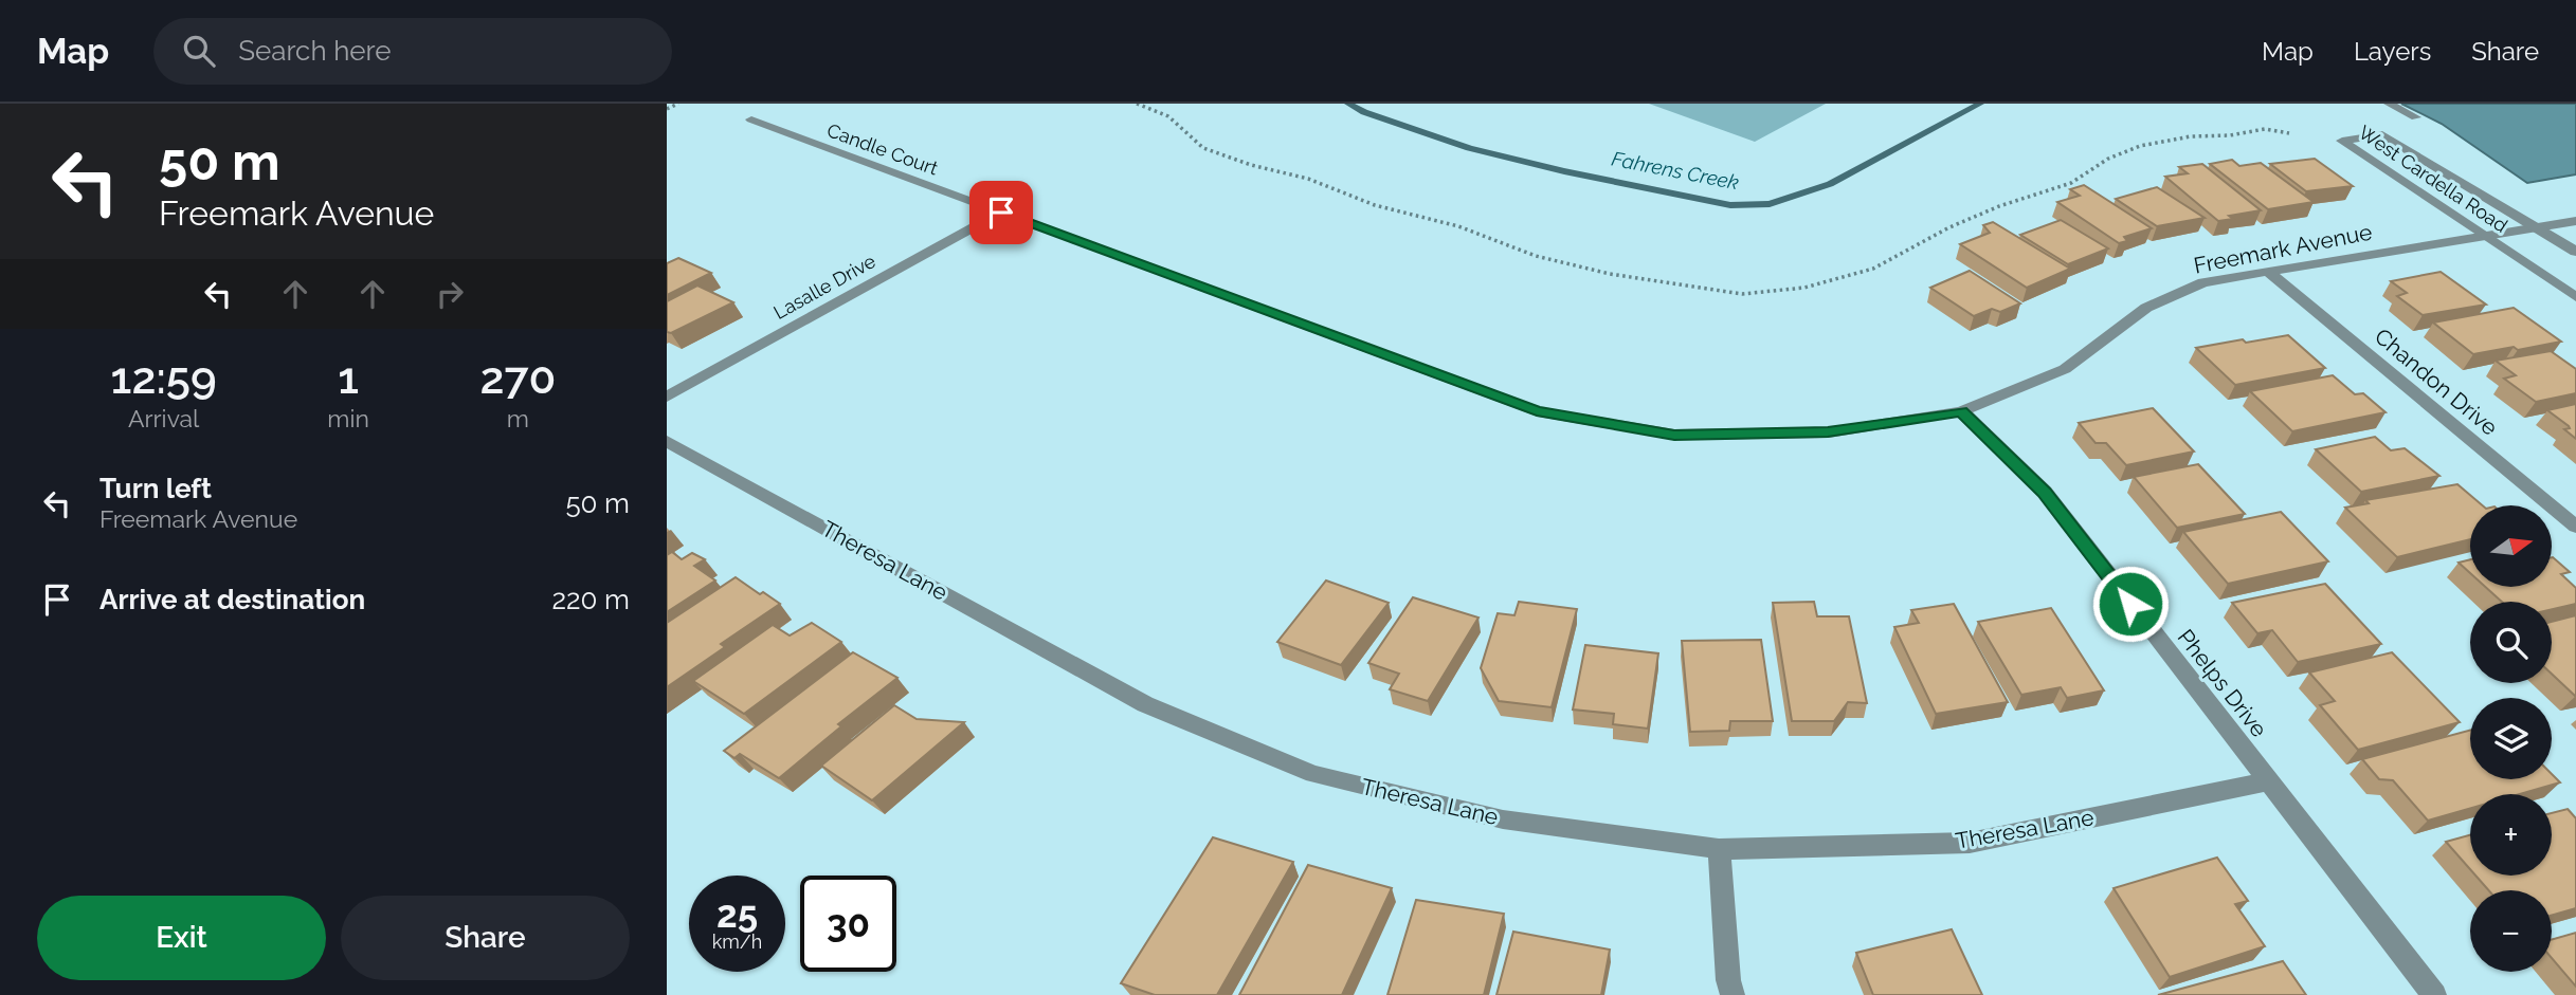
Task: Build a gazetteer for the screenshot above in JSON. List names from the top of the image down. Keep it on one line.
{"streets":{"street":["Candle Court","West Cardella Road","Freemark Avenue","Lasalle Drive","Chandon Drive","Theresa Lane","Phelps Drive"]},"crossings":[["Candle Court","Freemark Avenue"],["Candle Court","Lasalle Drive"],["West Cardella Road","Freemark Avenue"],["Freemark Avenue","Lasalle Drive"],["Freemark Avenue","Chandon Drive"],["Freemark Avenue","Phelps Drive"],["Theresa Lane","Phelps Drive"]],"water":["Fahrens Creek"],"north":"right","page":{"header":"Map","search":"Search here","nav":["Map","Layers","Share"],"turn":["50 m","Freemark Avenue"],"eta":["12:59","Arrival","1","min","270","m"],"list":[{"name":"Turn left","note":"Freemark Avenue","value":"50 m"},{"name":"Arrive at destination","value":"220 m"}],"map_buttons":["+","−"],"speed":"25 km/h","limit":"30","buttons":["Exit","Share"]}}
